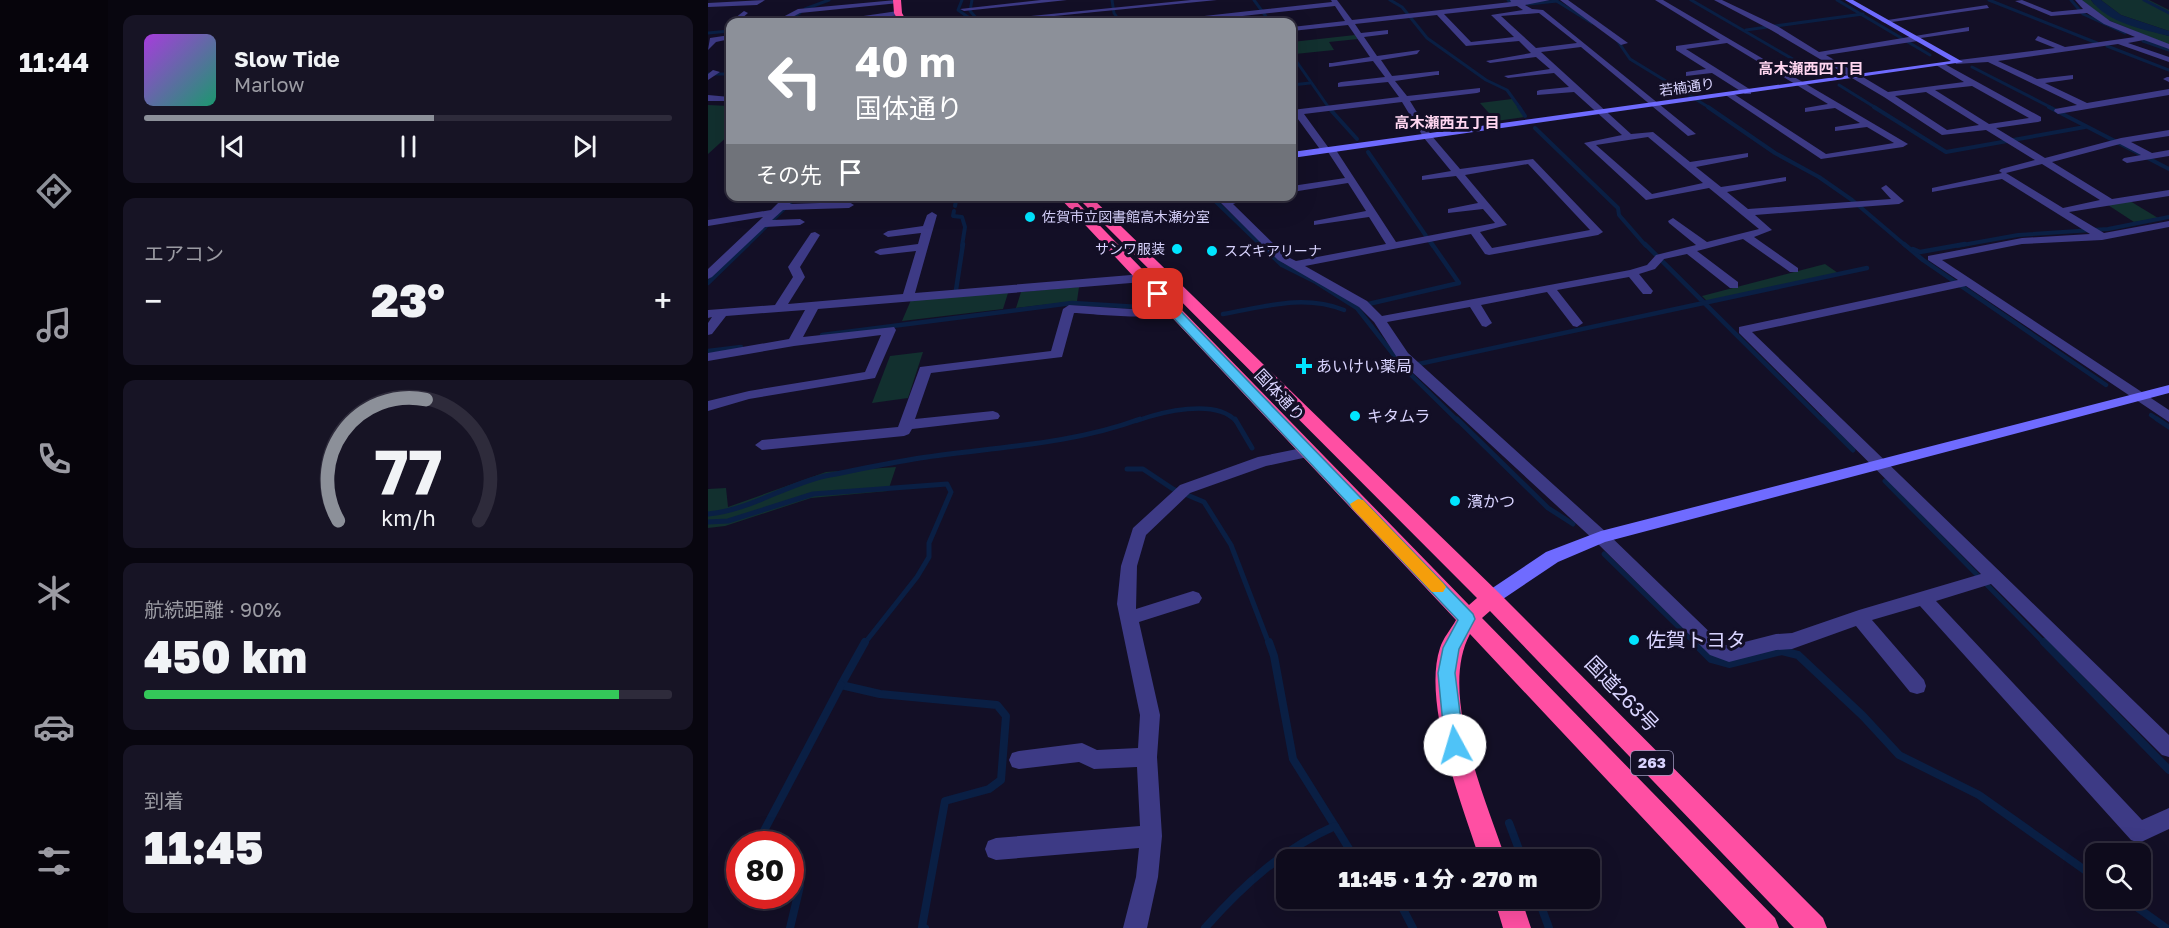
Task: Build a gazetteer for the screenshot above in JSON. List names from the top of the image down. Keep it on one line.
{"streets":{"highway":["国体通り","国道263号","263"],"street":["若楠通り"]},"crossings":[["国体通り","国道263号"],["国体通り","263"]],"districts":["高木瀬西四丁目","高木瀬西五丁目"],"places":{"other":["佐賀市立図書館高木瀬分室","サンワ服装","スズキアリーナ","キタムラ","濱かつ","佐賀トヨタ"],"health":["あいけい薬局"]},"page":{"tabs":"11:44","turn":["40 m","国体通り"],"song":["Slow Tide","Marlow"],"then":"その先","tile":["エアコン",["航続距離 · 90%","450 km"],["到着","11:45"]],"heat":["−","23°","+"],"limit":"80","trip":"11:45 · 1 分 · 270 m","gauge":["77","km/h"]}}
